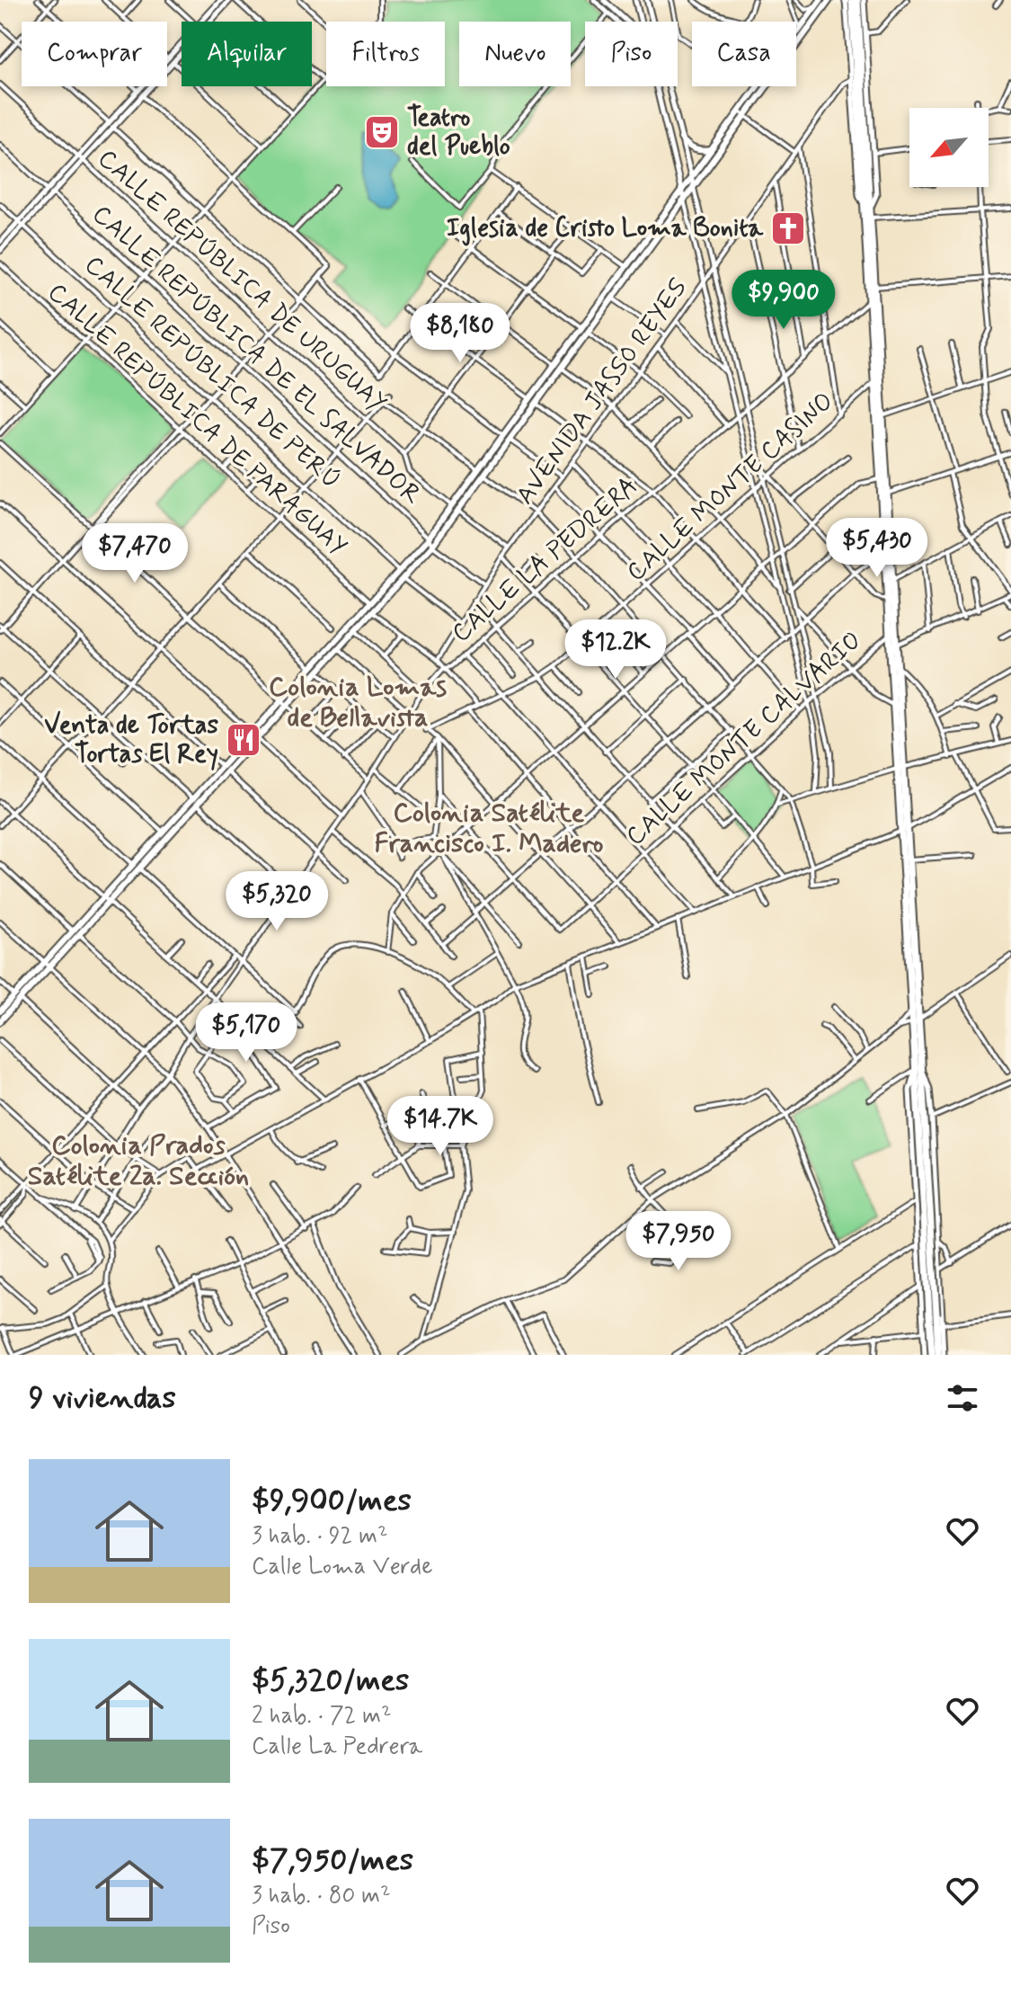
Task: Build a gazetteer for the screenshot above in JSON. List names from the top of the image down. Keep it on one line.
{"streets":{"street":["CALLE REPÚBLICA DE URUGUAY","CALLE REPÚBLICA DE EL SALVADOR","CALLE REPÚBLICA DE PERÚ","AVENIDA JASSO REYES","CALLE REPÚBLICA DE PARAGUAY","CALLE MONTE CASINO","CALLE LA PEDRERA","CALLE MONTE CALVARIO"]},"districts":["Colonia Lomas de Bellavista","Colonia Satélite Francisco I. Madero","Colonia Prados Satélite 2a. Sección"],"places":{"theatre":["Teatro del Pueblo"],"church":["Iglesia de Cristo Loma Bonita"],"restaurant":["Venta de Tortas Tortas El Rey"]},"north":"bottom left","page":{"chip":["Comprar","Alquilar","Filtros","Nuevo","Piso","Casa"],"price":["$9,900","$8,180","$5,430","$7,470","$12.2K","$5,320","$5,170","$14.7K","$7,950"],"heading":"9 viviendas","list":[{"name":"$9,900/mes","note":"3 hab. · 92 m² · Calle Loma Verde"},{"name":"$5,320/mes","note":"2 hab. · 72 m² · Calle La Pedrera"},{"name":"$7,950/mes","note":"3 hab. · 80 m² · Piso"}]}}
